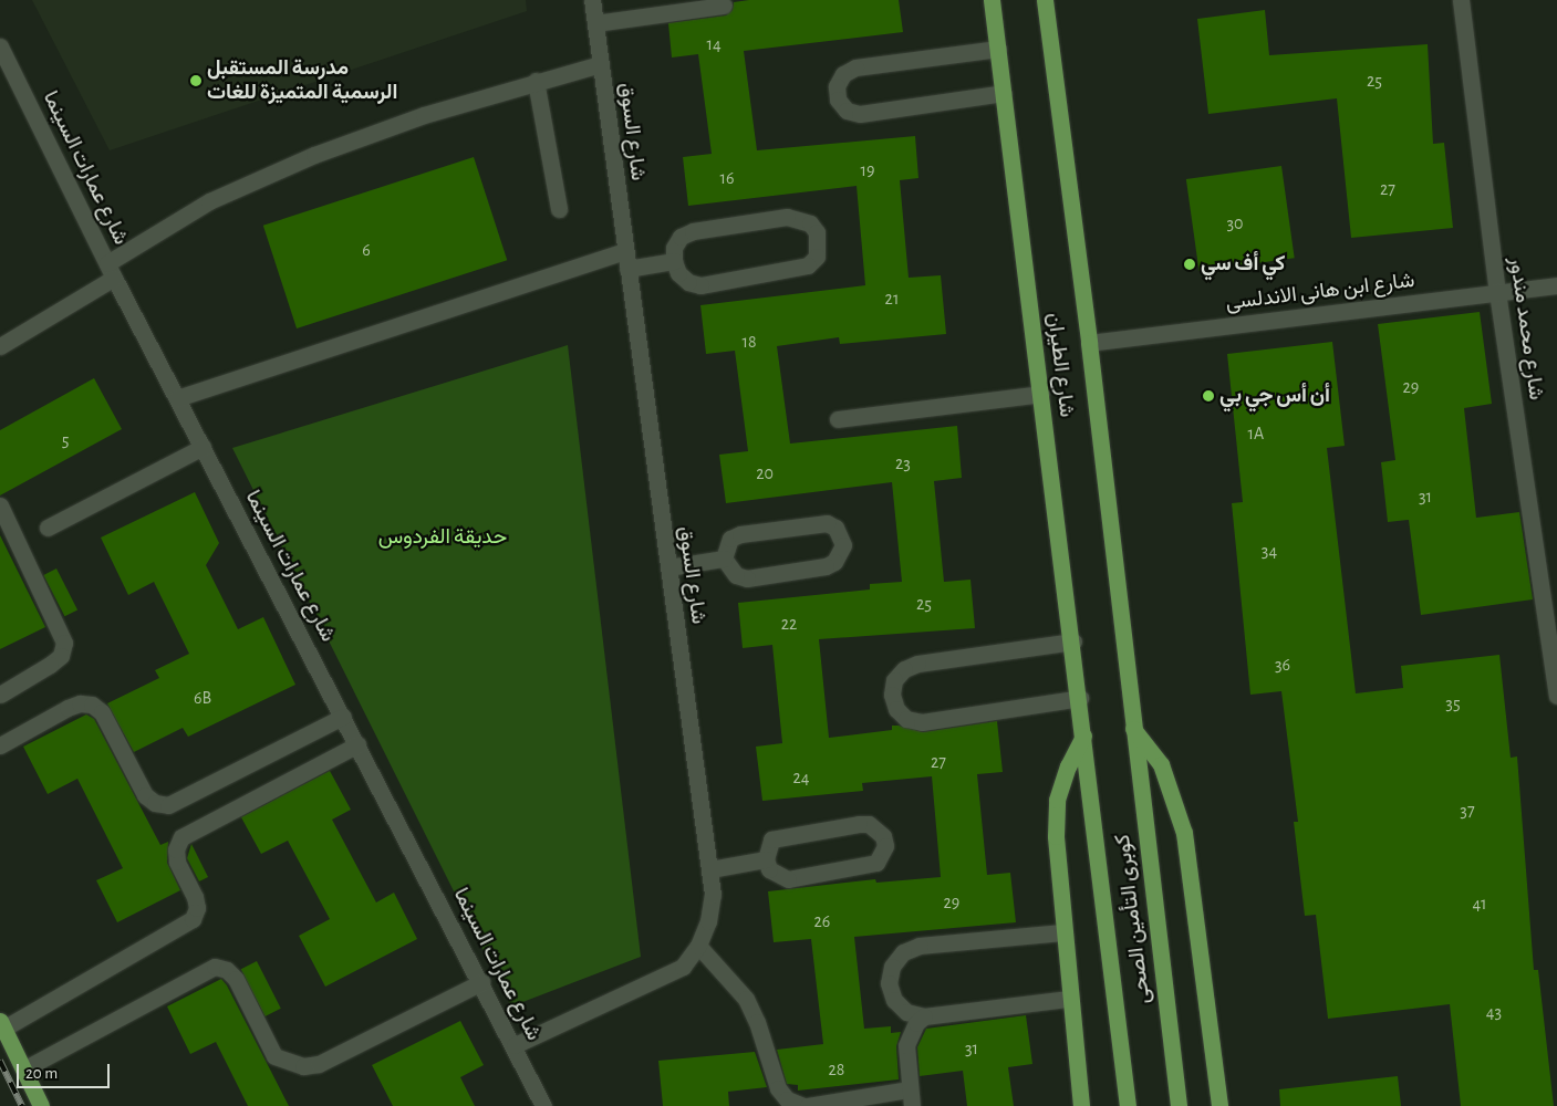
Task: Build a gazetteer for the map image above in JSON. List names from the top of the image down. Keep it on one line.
{"streets":{"main road":["شارع الطيران","كوبرى التأمين الصحى"],"street":["شارع السوق","شارع عمارات السينما","شارع ابن هانى الاندلسى","شارع محمد مندور"]},"crossings":[["شارع السوق","شارع عمارات السينما"],["شارع ابن هانى الاندلسى","شارع محمد مندور"],["شارع ابن هانى الاندلسى","شارع الطيران"],["شارع الطيران","كوبرى التأمين الصحى"]],"parks":["حديقة الفردوس"],"places":["مدرسة المستقبل الرسمية المتميزة للغات","كي أف سي","أن أس جي بي"],"house_numbers":["14","25","19","16","27","30","6","21","18","29","1A","5","23","20","31","34","25","22","36","6B","35","27","24","37","29","41","26","43","31","28"],"scale_bar":"20 m"}
